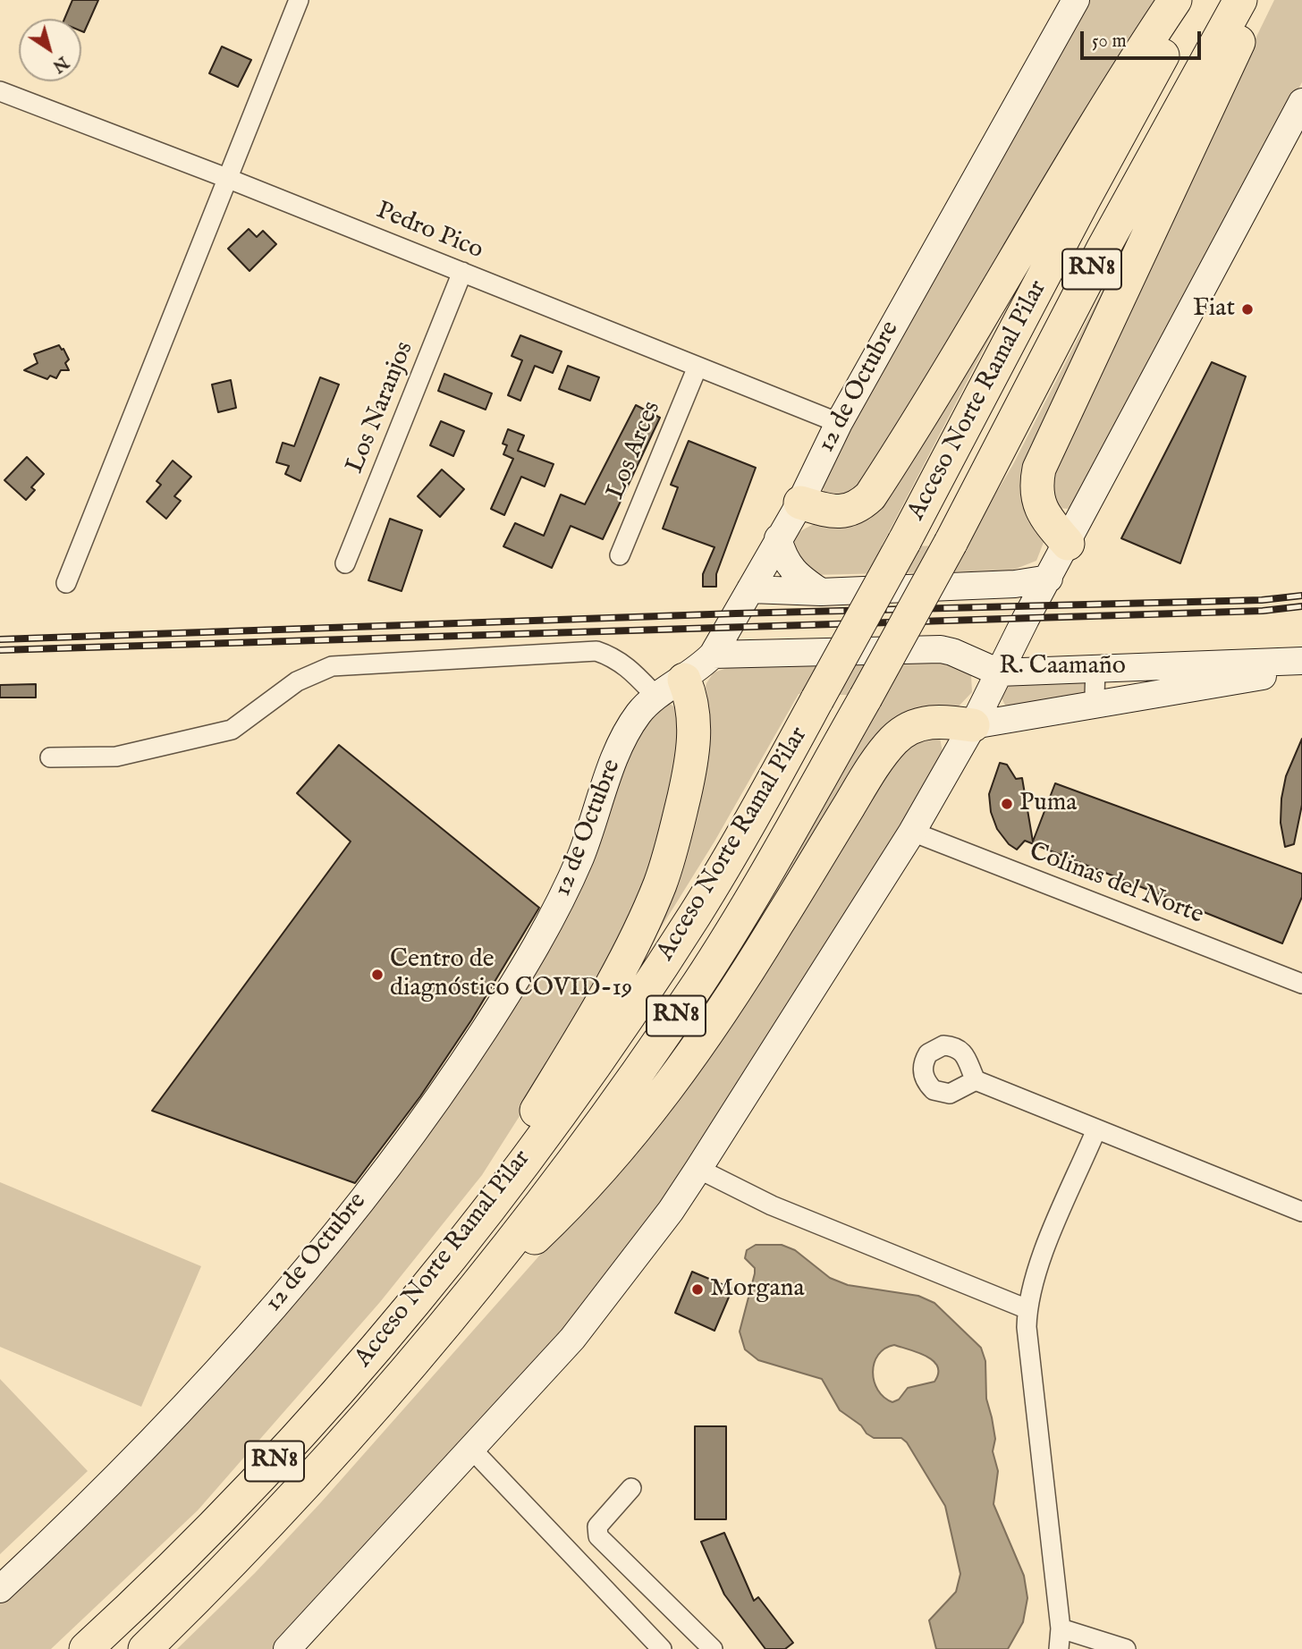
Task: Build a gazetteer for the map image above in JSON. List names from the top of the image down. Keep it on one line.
{"streets":{"highway":["RN8","Acceso Norte Ramal Pilar"],"street":["Pedro Pico","12 de Octubre","Los Naranjos","Los Arces","R. Caamaño","Colinas del Norte"]},"crossings":[["Pedro Pico","12 de Octubre"],["Pedro Pico","Los Naranjos"],["Pedro Pico","Los Arces"],["12 de Octubre","R. Caamaño"]],"places":["Fiat","Puma","Centro de diagnóstico COVID-19","Morgana"],"scale_bar":"50 m","north":"bottom right"}
